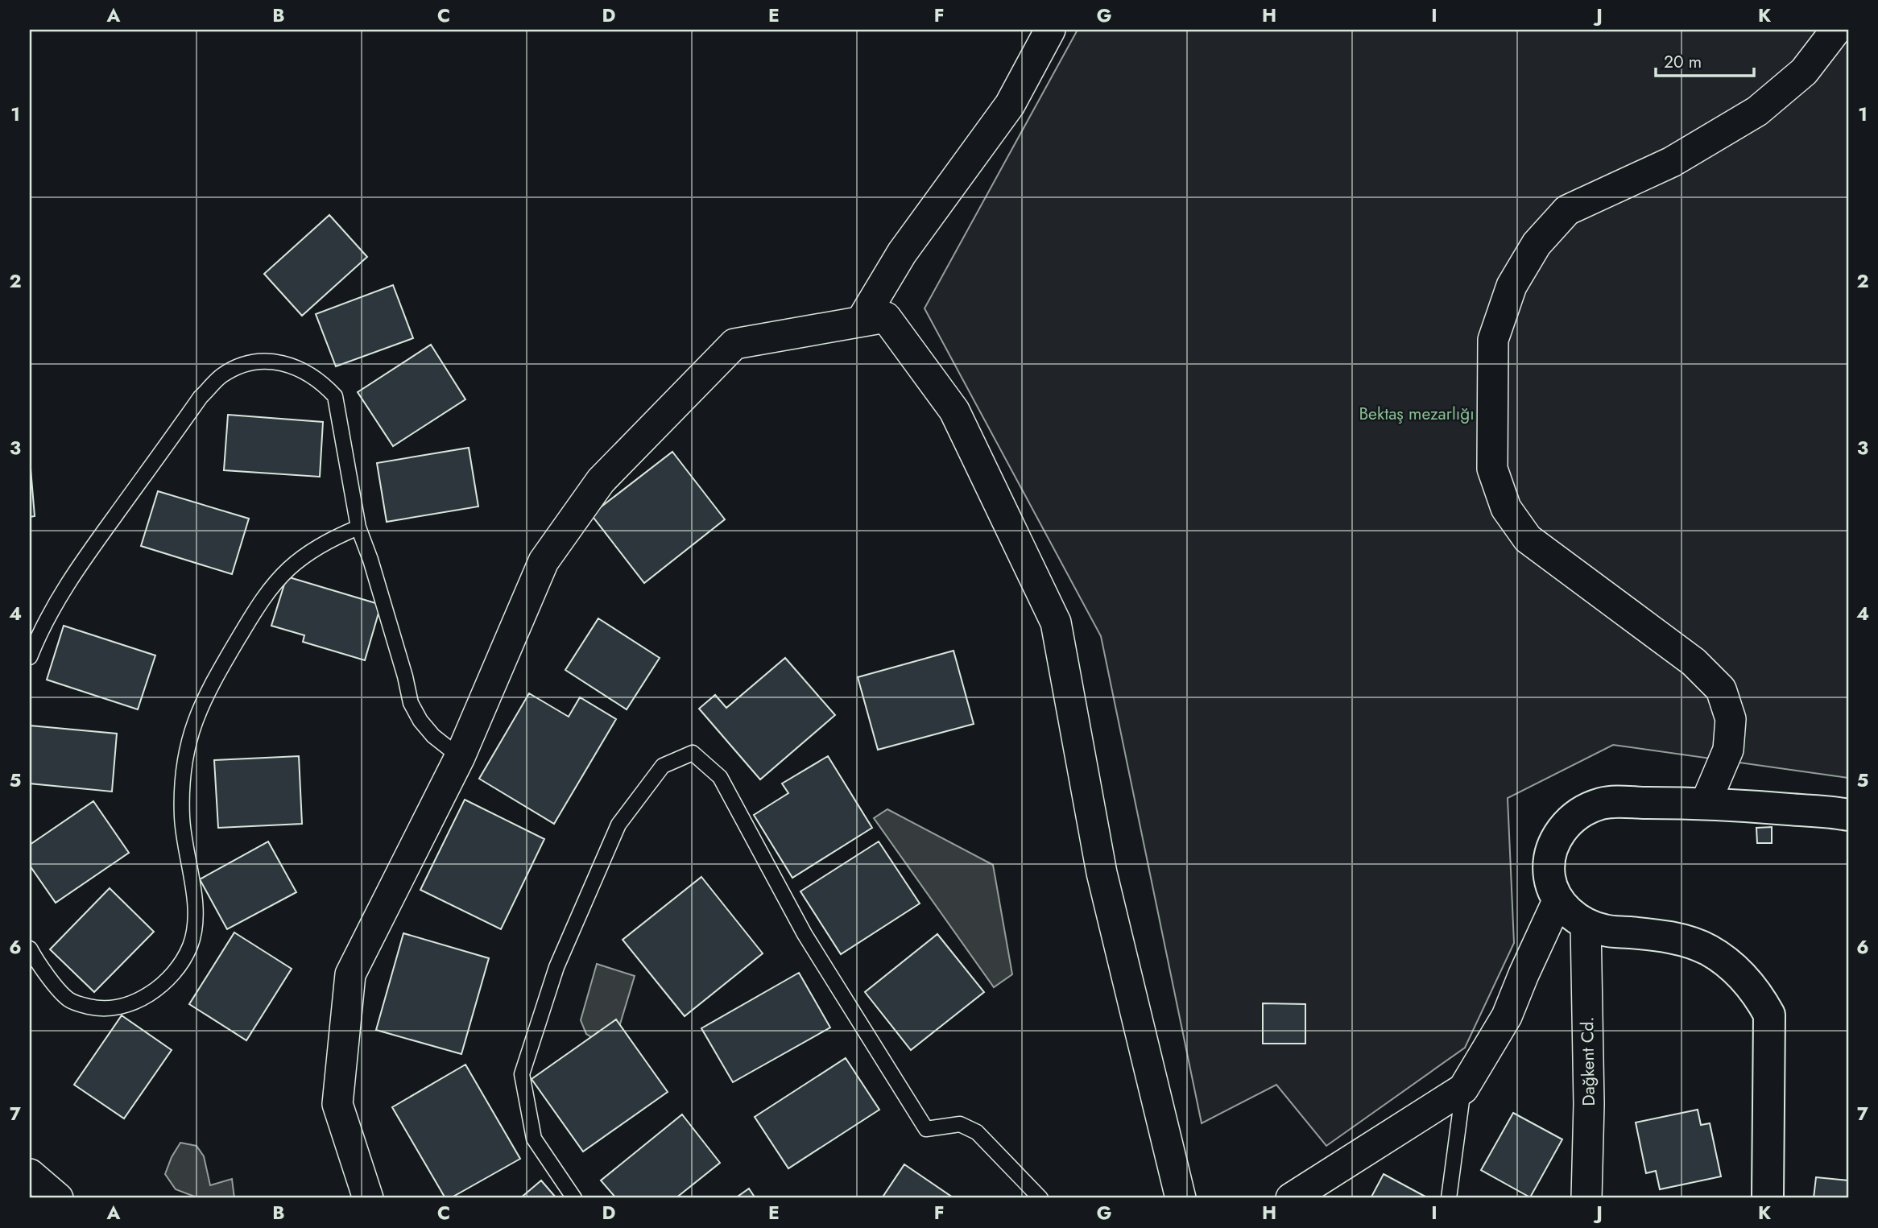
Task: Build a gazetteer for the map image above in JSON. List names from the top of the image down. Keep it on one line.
{"streets":{"street":["Dağkent Cd."]},"parks":["Bektaş mezarlığı"],"scale_bar":"20 m","grid":{"columns":["A","B","C","D","E","F","G","H","I","J","K"],"rows":["1","2","3","4","5","6","7"]}}
